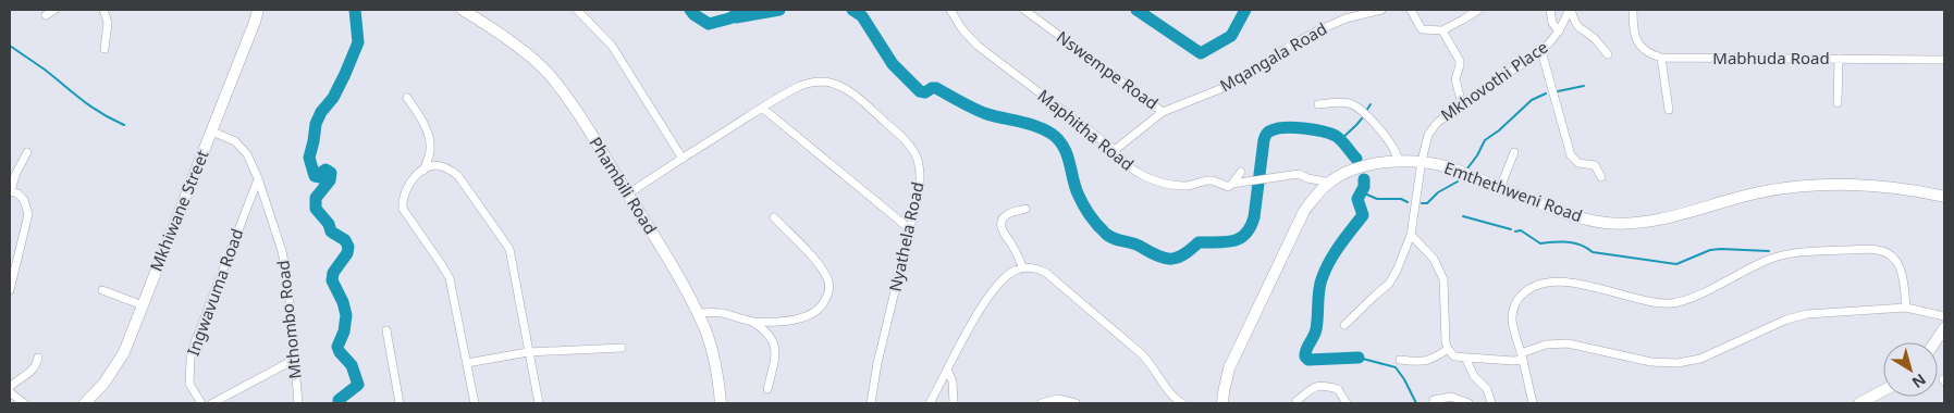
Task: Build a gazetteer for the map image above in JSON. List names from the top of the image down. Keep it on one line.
{"streets":{"street":["Mqangala Road","Mabhuda Road","Nswempe Road","Mkhovothi Place","Maphitha Road","Phambili Road","Emthethweni Road","Mkhiwane Street","Nyathela Road","Ingwavuma Road","Mthombo Road"]},"crossings":[["Mqangala Road","Nswempe Road"],["Mqangala Road","Maphitha Road"],["Mkhovothi Place","Emthethweni Road"],["Maphitha Road","Emthethweni Road"],["Phambili Road","Nyathela Road"],["Mkhiwane Street","Mthombo Road"],["Ingwavuma Road","Mthombo Road"]],"north":"bottom right"}
